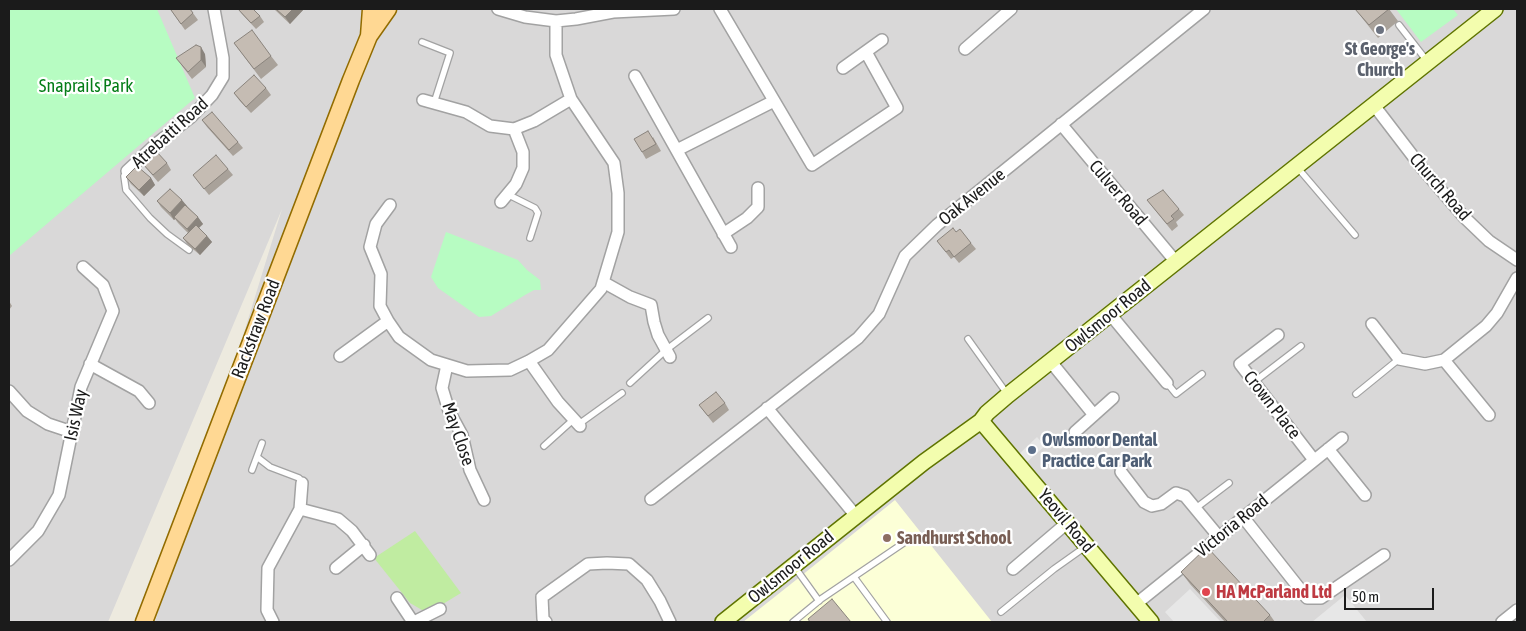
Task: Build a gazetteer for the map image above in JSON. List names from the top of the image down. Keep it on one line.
{"streets":{"main road":["Rackstraw Road"],"street":["Atrebatti Road","Church Road","Culver Road","Oak Avenue","Owlsmoor Road","Crown Place","Isis Way","May Close","Yeovil Road","Victoria Road"]},"crossings":[["Church Road","Owlsmoor Road"],["Culver Road","Oak Avenue"],["Culver Road","Owlsmoor Road"],["Owlsmoor Road","Yeovil Road"],["Crown Place","Victoria Road"],["Yeovil Road","Victoria Road"]],"parks":["Snaprails Park"],"places":["St George's Church","Owlsmoor Dental Practice Car Park","Sandhurst School","HA McParland Ltd"],"scale_bar":"50 m"}
